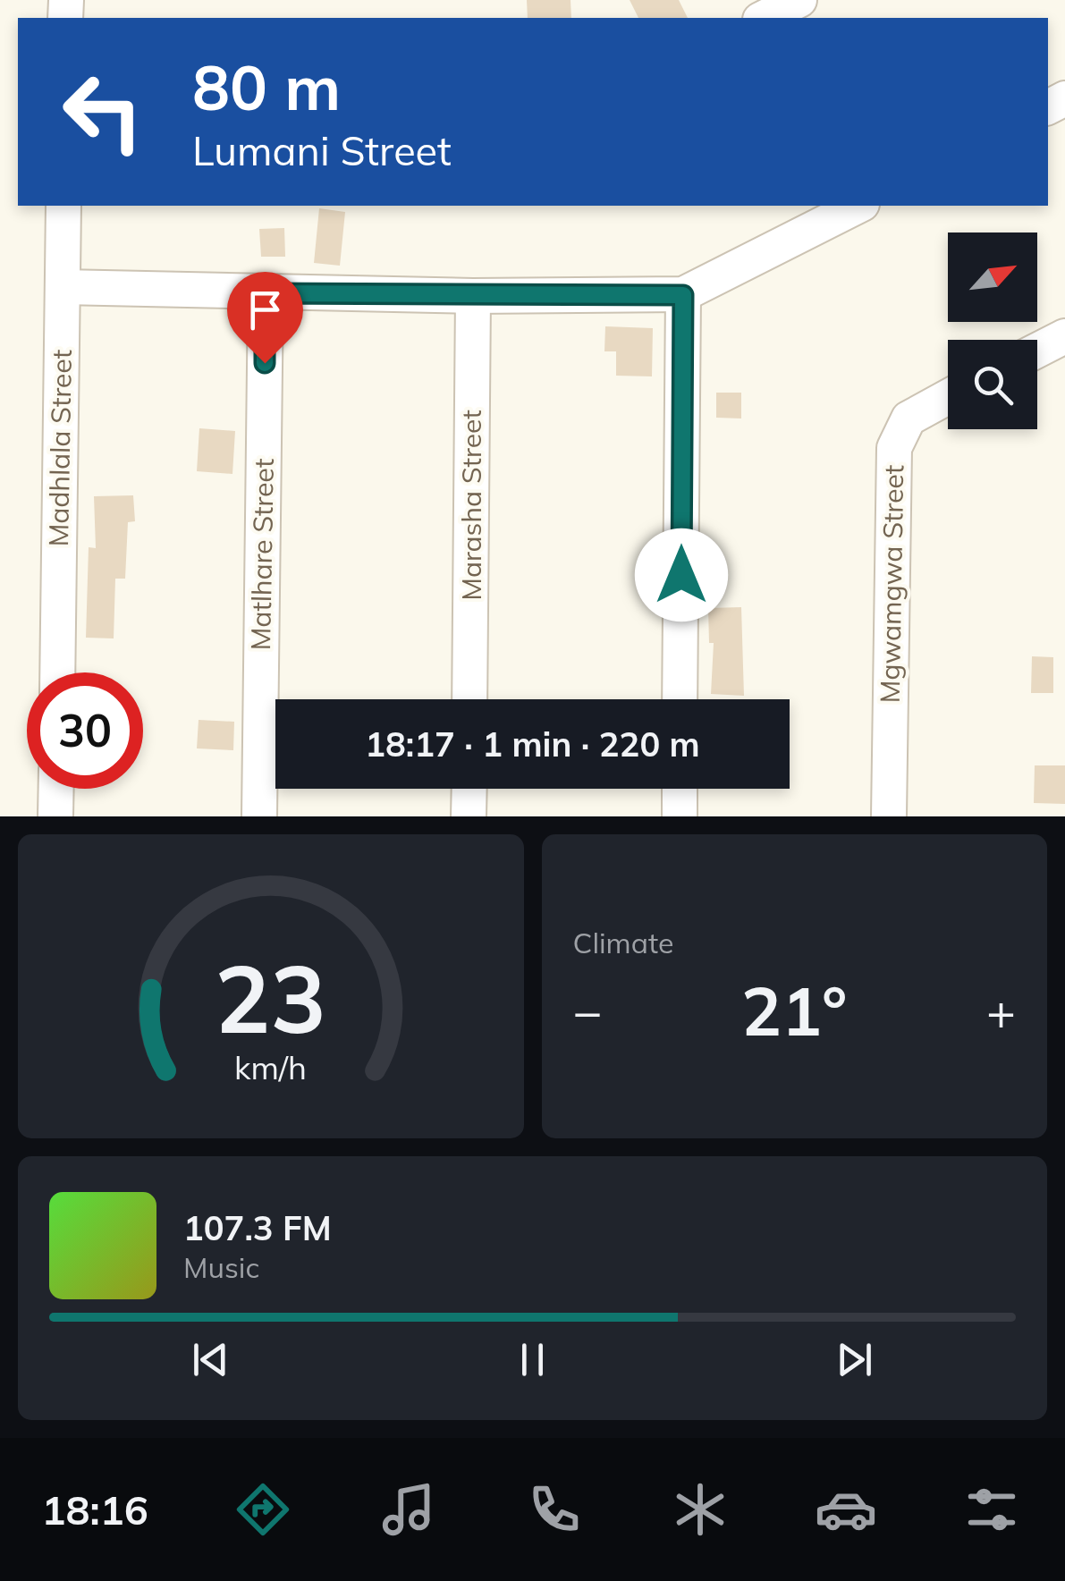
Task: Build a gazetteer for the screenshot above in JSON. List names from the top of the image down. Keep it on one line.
{"streets":{"street":["Madhlala Street","Marasha Street","Matlhare Street","Mgwamgwa Street"]},"north":"top right","page":{"turn":["80 m","Lumani Street"],"limit":"30","trip":"18:17 · 1 min · 220 m","tile":"Climate","heat":["−","21°","+"],"song":["107.3 FM","Music"],"tabs":"18:16","gauge":["23","km/h"]}}
